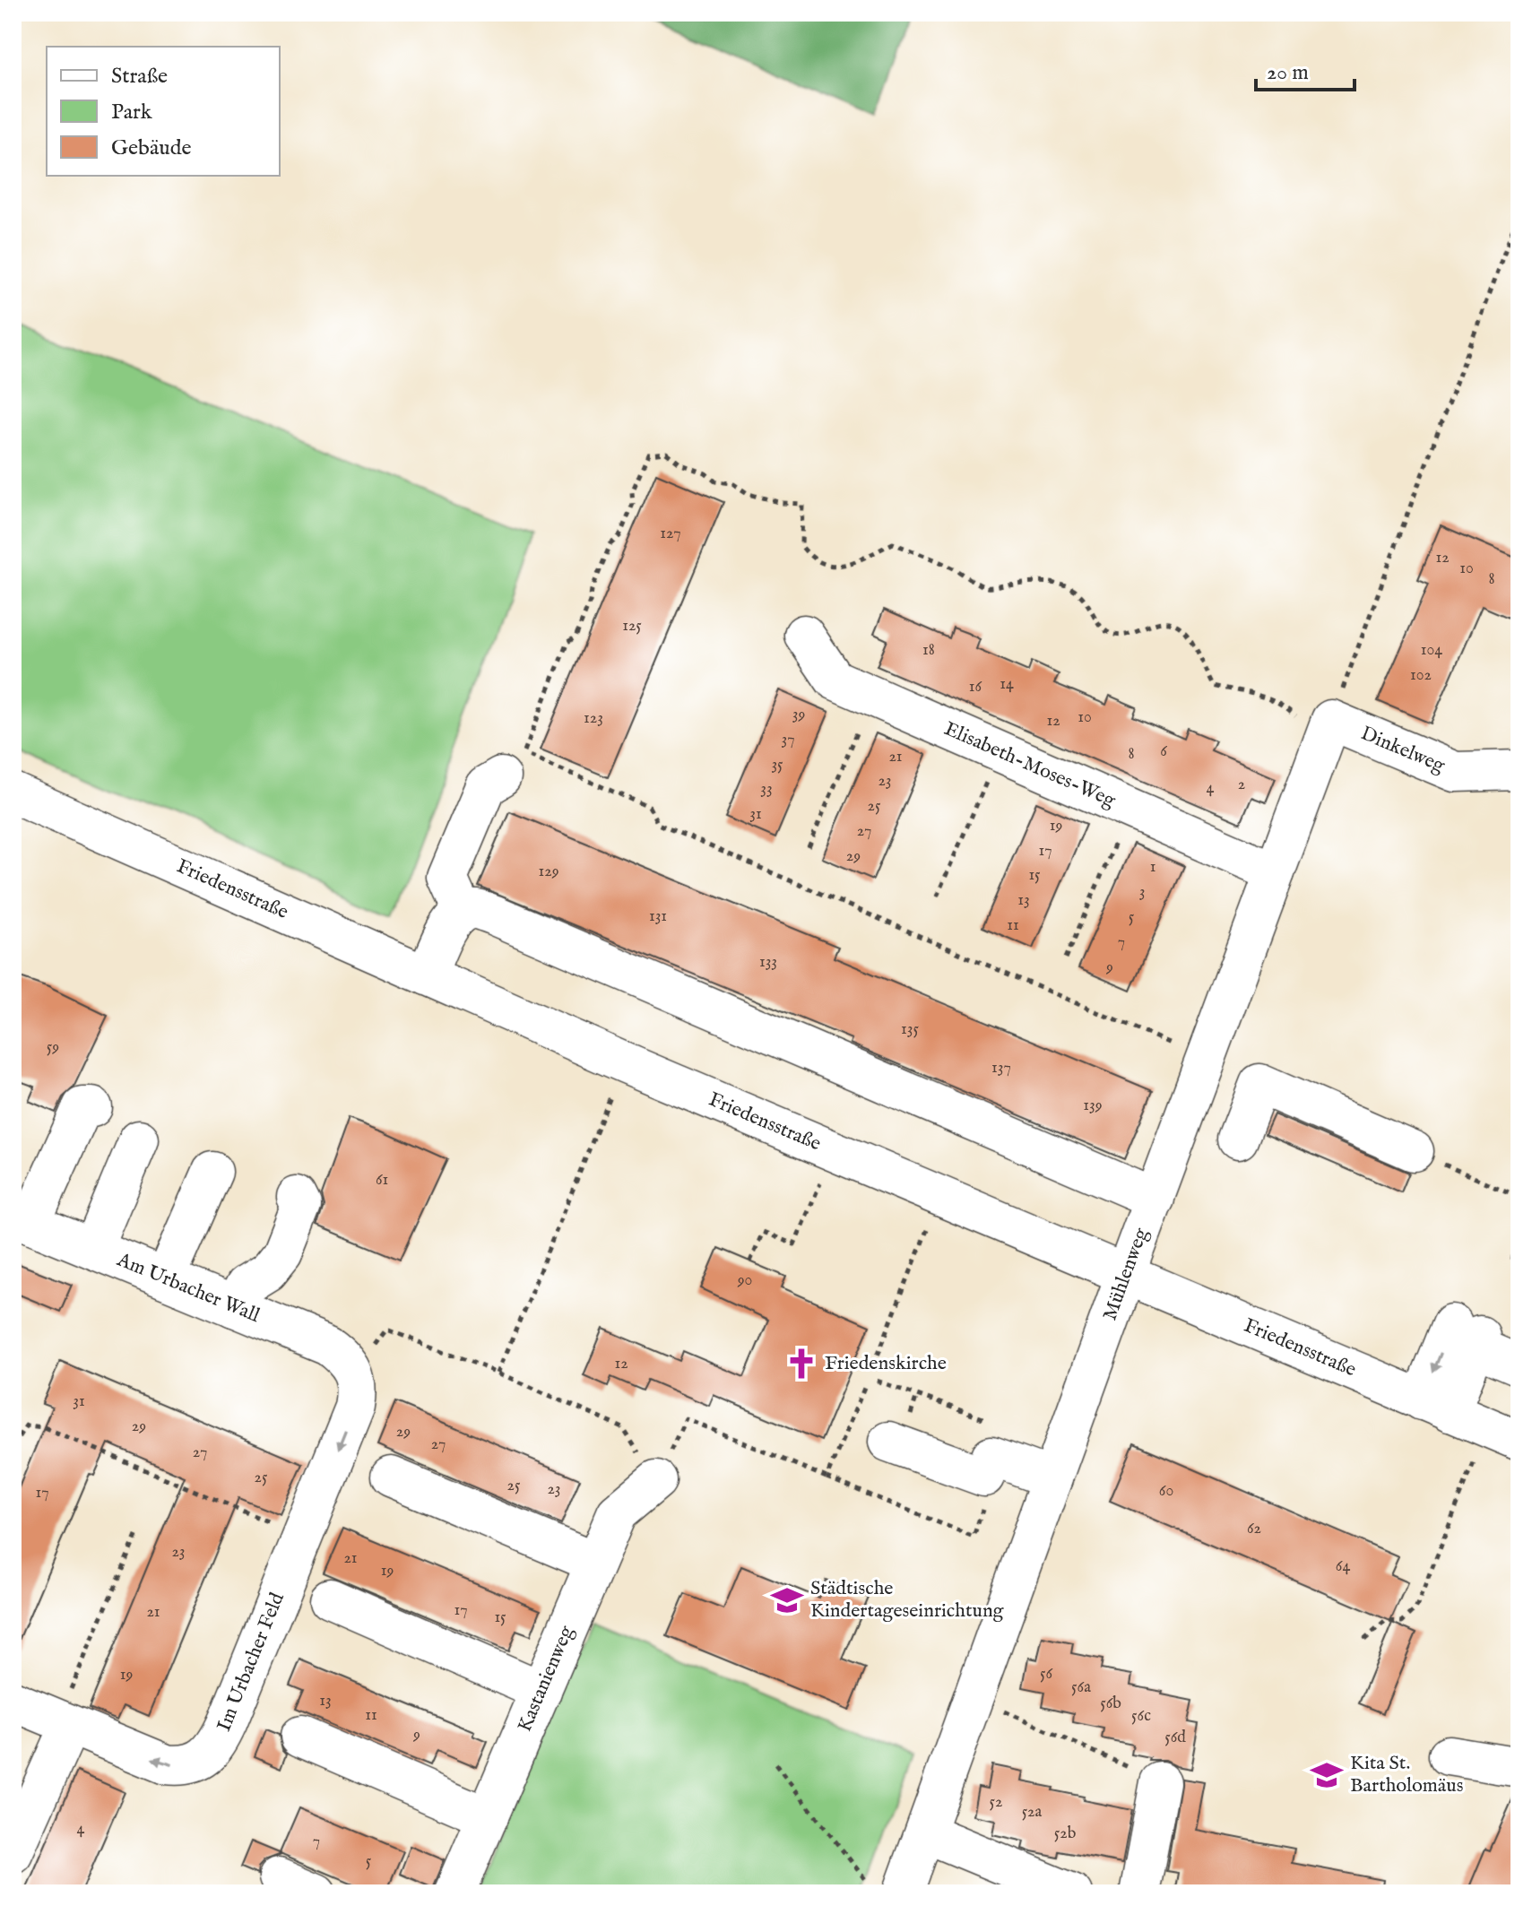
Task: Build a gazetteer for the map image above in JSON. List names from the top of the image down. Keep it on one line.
{"streets":{"street":["Dinkelweg","Elisabeth-Moses-Weg","Friedensstraße","Mühlenweg","Am Urbacher Wall","Im Urbacher Feld","Kastanienweg"]},"crossings":[["Dinkelweg","Mühlenweg"],["Elisabeth-Moses-Weg","Mühlenweg"],["Friedensstraße","Mühlenweg"],["Am Urbacher Wall","Im Urbacher Feld"]],"places":{"church":["Friedenskirche"],"school or university":["Städtische Kindertageseinrichtung","Kita St. Bartholomäus"]},"house_numbers":["127","12","10","8","125","18","104","102","14","16","39","10","123","12","37","6","8","21","35","23","2","4","33","25","31","19","27","17","29","1","129","15","3","13","131","5","11","7","133","9","135","59","137","139","61","90","12","31","29","29","27","27","25","25","23","60","17","62","23","21","64","19","17","21","15","56","19","56a","13","56b","11","56c","9","56d","52","52a","4","52b","7","5"],"legend":["Straße","Park","Gebäude"],"scale_bar":"20 m"}
